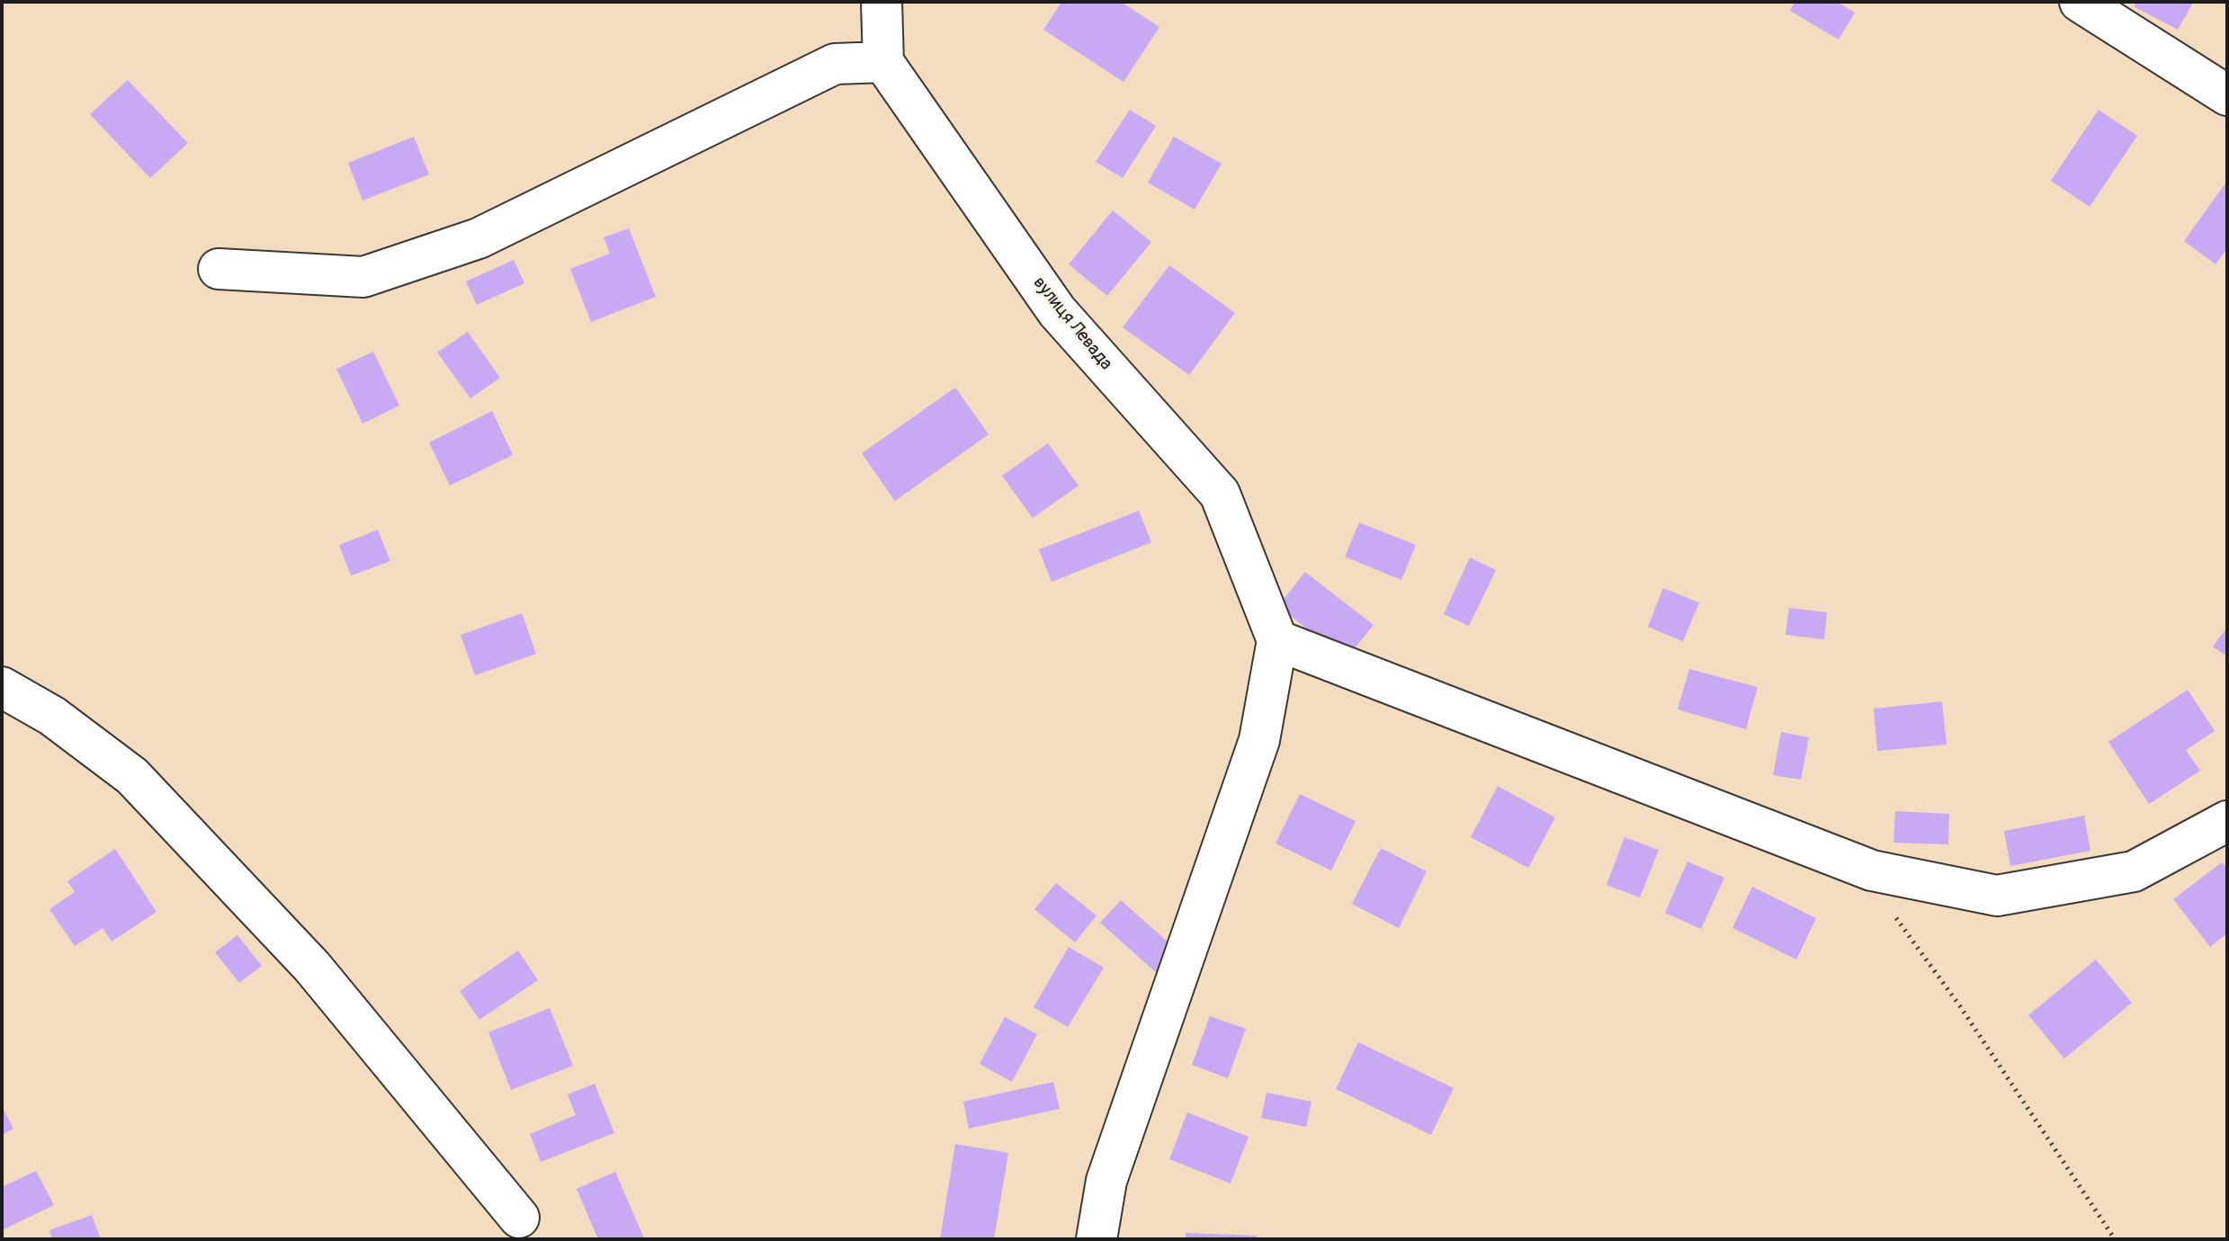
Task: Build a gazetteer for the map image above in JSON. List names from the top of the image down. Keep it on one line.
{"streets":{"street":["вулиця Левада"]}}
